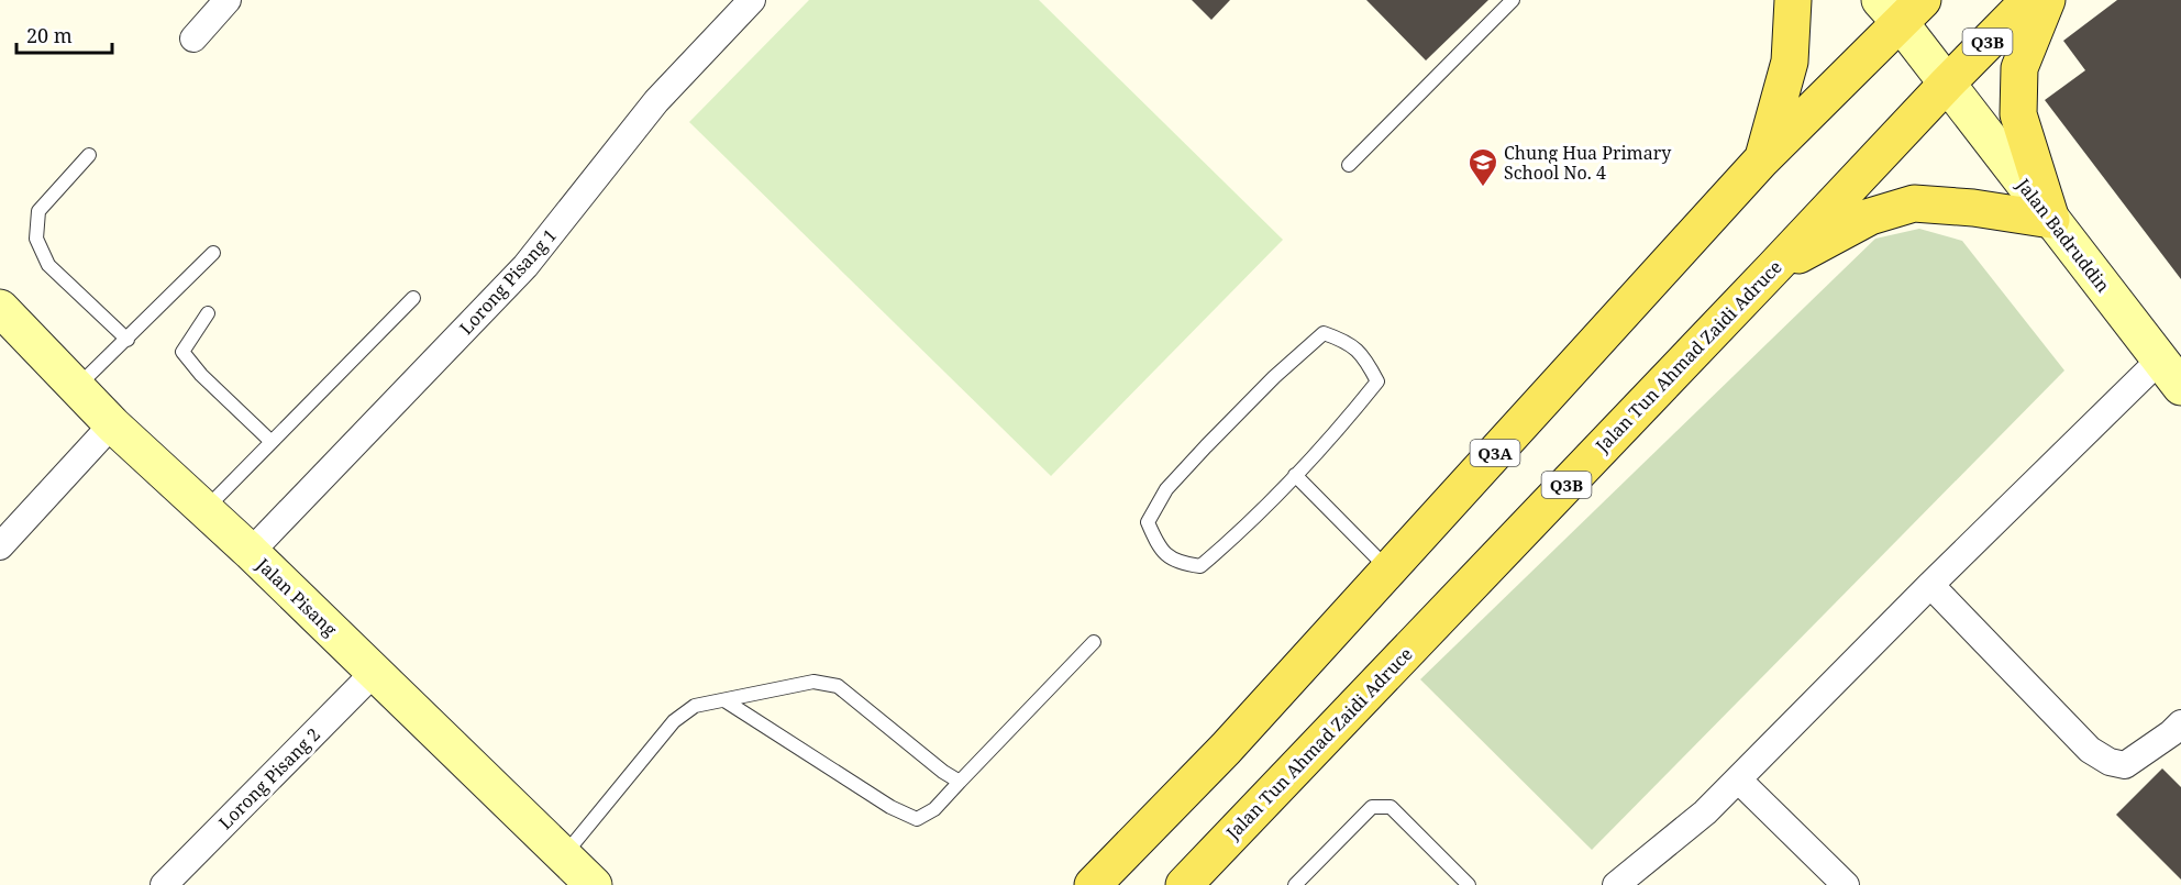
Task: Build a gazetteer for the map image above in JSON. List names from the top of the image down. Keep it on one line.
{"streets":{"main road":["Q3B","Jalan Tun Ahmad Zaidi Adruce","Q3A"],"street":["Jalan Badruddin","Lorong Pisang 1","Jalan Pisang","Lorong Pisang 2"]},"crossings":[["Jalan Badruddin","Jalan Tun Ahmad Zaidi Adruce"],["Jalan Badruddin","Q3A"],["Lorong Pisang 1","Jalan Pisang"],["Jalan Pisang","Lorong Pisang 2"]],"places":{"school or university":["Chung Hua Primary School No. 4"]},"scale_bar":"20 m"}
